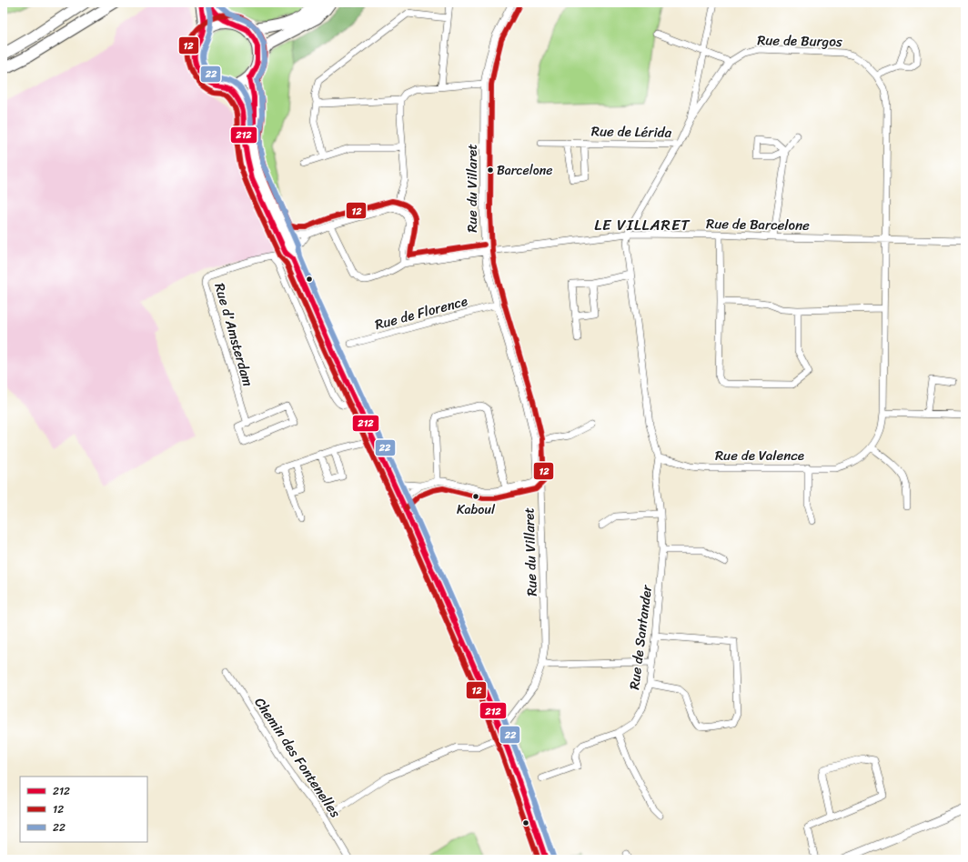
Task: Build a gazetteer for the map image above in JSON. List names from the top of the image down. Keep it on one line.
{"streets":{"street":["Rue de Burgos","Rue de Lérida","Rue du Villaret","Rue de Barcelone","Rue de Florence","Rue d'Amsterdam","Rue de Valence","Rue de Santander","Chemin des Fontenelles"]},"crossings":[["Rue de Burgos","Rue de Lérida"],["Rue de Burgos","Rue de Barcelone"],["Rue de Burgos","Rue de Valence"],["Rue du Villaret","Rue de Barcelone"],["Rue du Villaret","Rue de Florence"],["Rue de Barcelone","Rue de Valence"],["Rue de Valence","Rue de Santander"]],"districts":["LE VILLARET"],"places":["Barcelone","Kaboul"],"lines":["transit line 212","transit line 22","transit line 12"],"legend":["212","12","22"]}
